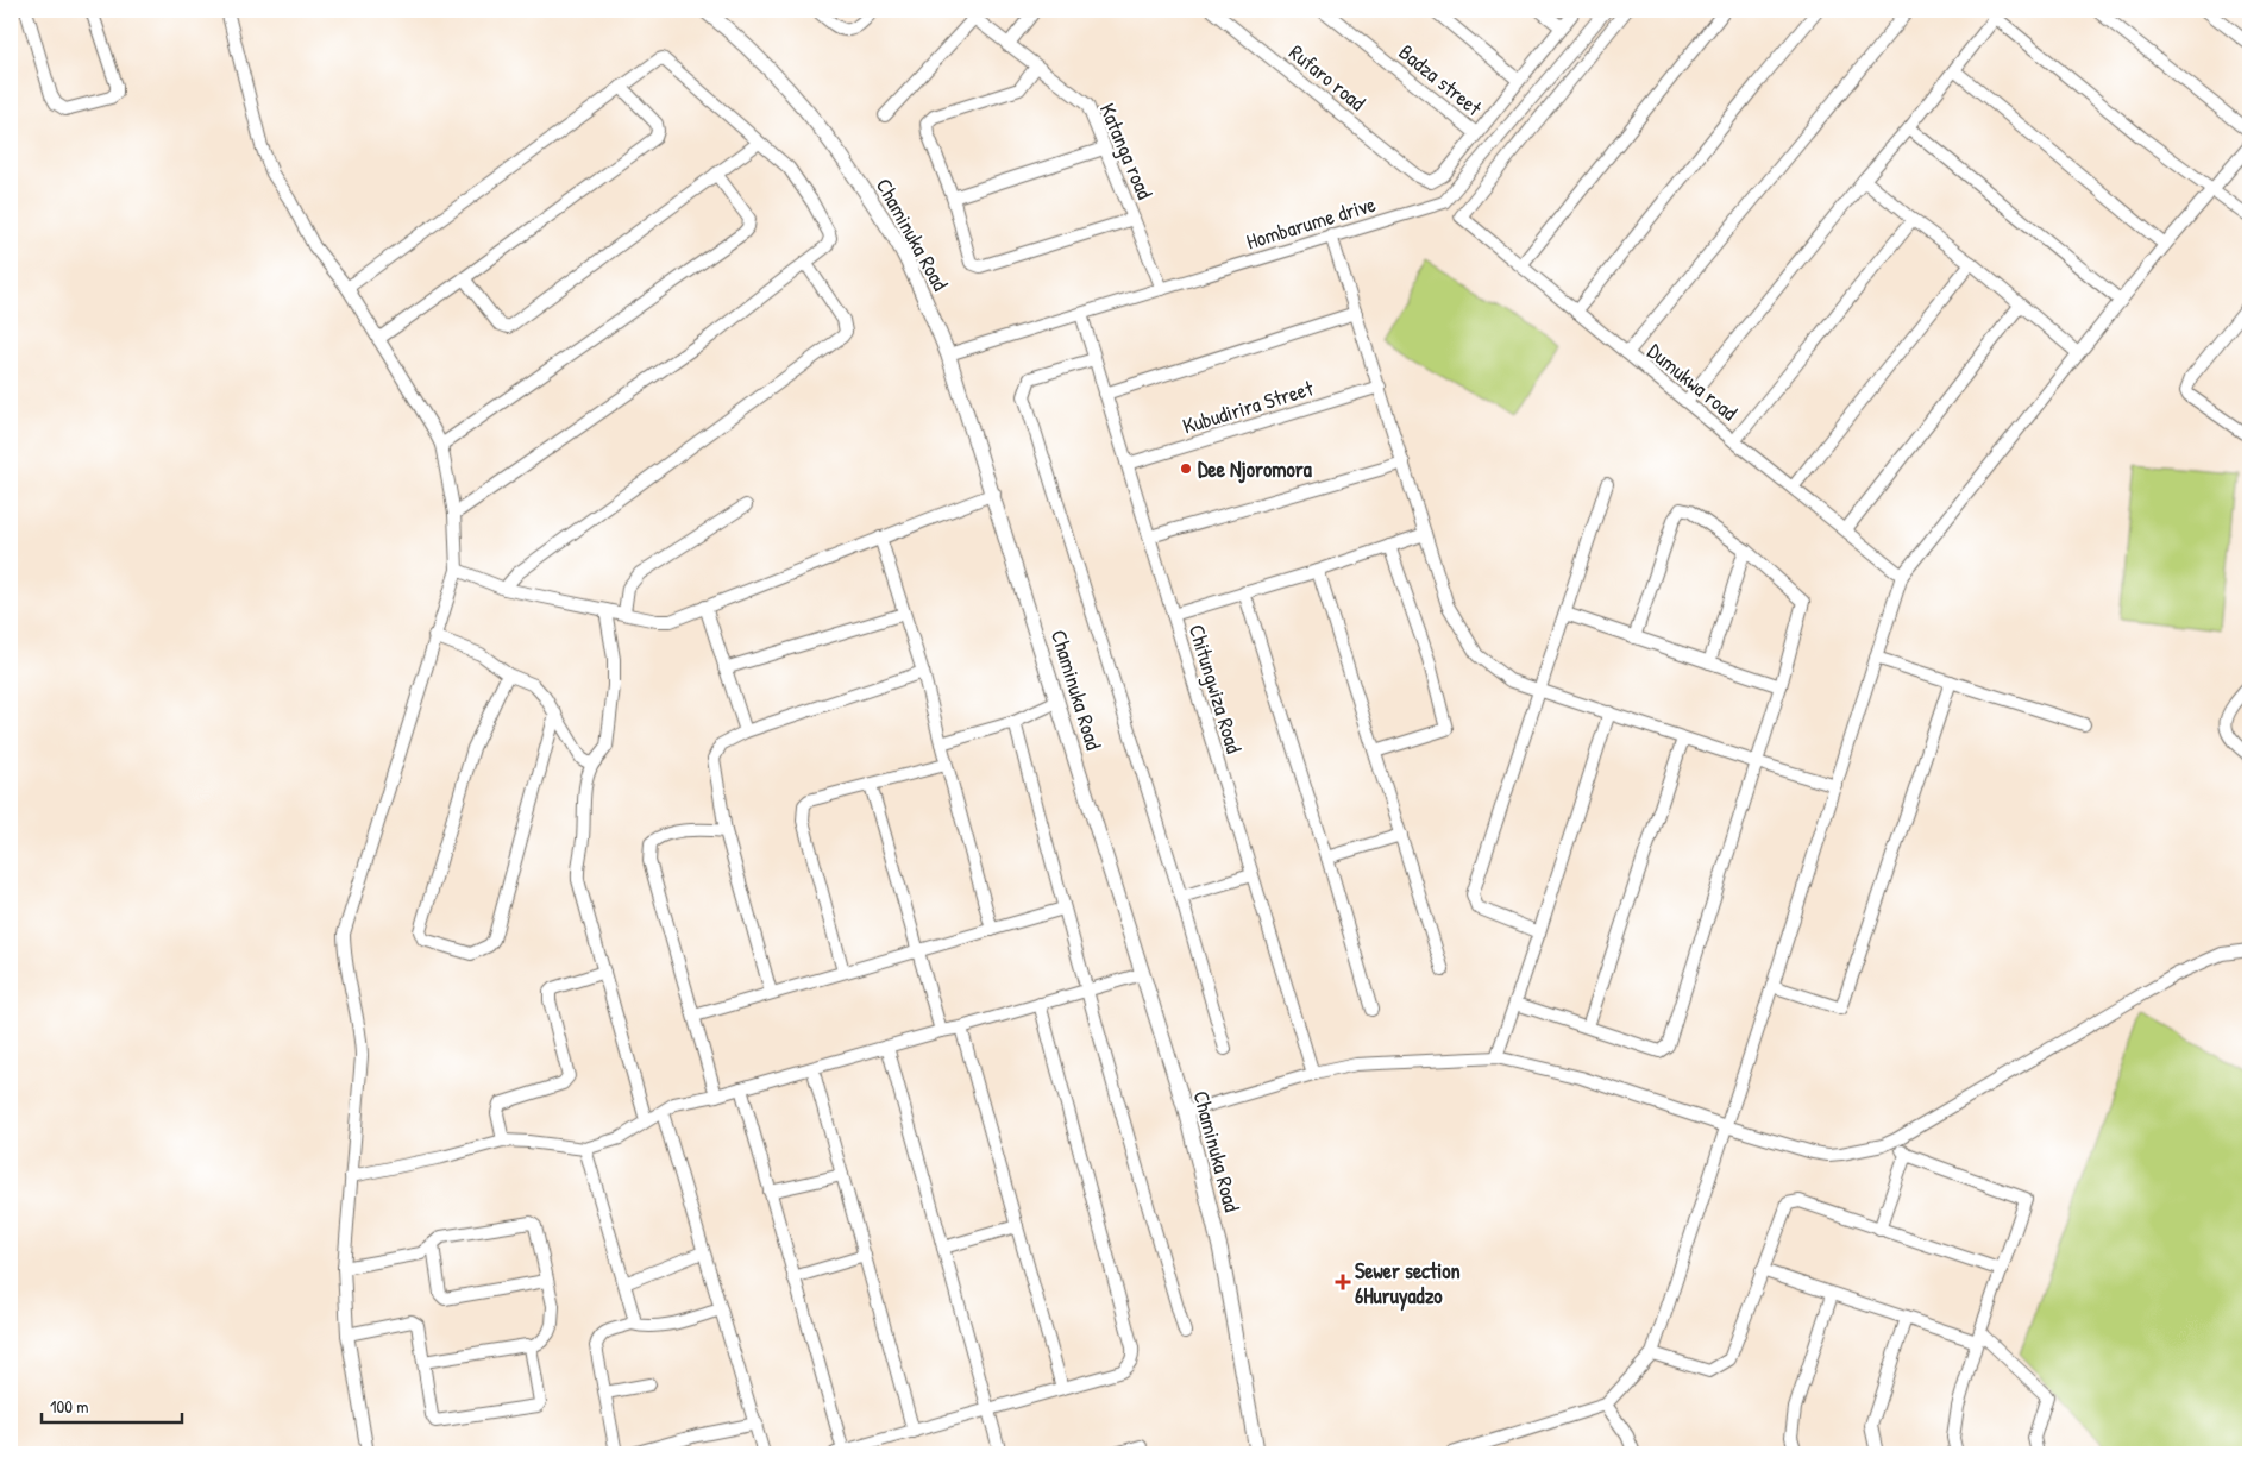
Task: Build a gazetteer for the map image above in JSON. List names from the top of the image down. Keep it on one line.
{"streets":{"main road":["Chaminuka Road"],"street":["Rufaro road","Badza street","Katanga road","Hombarume drive","Dumukwa road","Kubudirira Street","Chitungwiza Road"]},"crossings":[["Rufaro road","Badza street"],["Katanga road","Hombarume drive"],["Hombarume drive","Chaminuka Road"],["Hombarume drive","Chitungwiza Road"],["Kubudirira Street","Chitungwiza Road"]],"places":{"other":["Dee Njoromora"],"health":["Sewer section 6Huruyadzo"]},"scale_bar":"100 m"}
